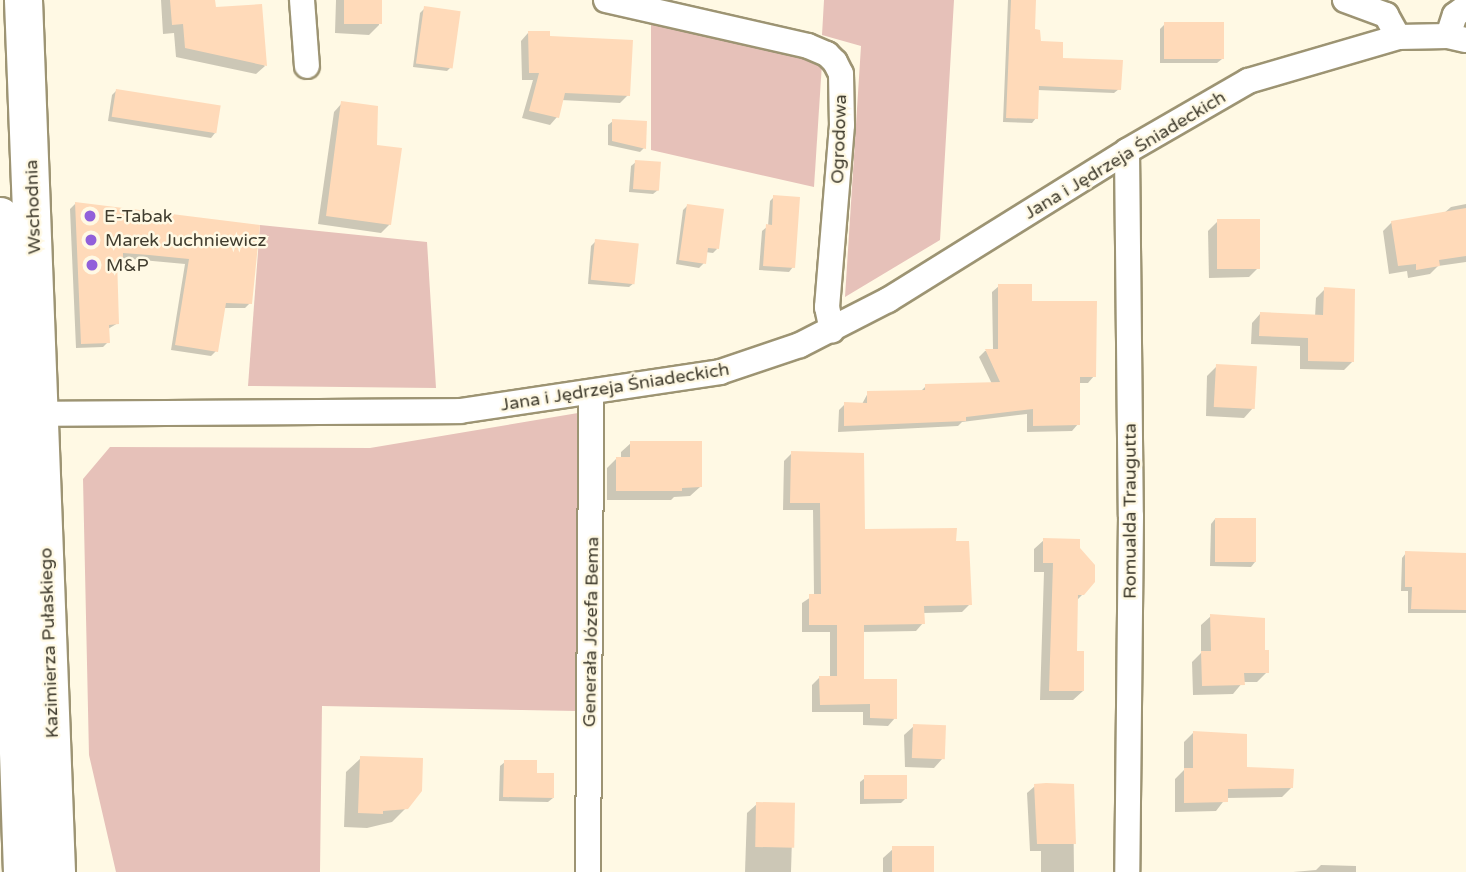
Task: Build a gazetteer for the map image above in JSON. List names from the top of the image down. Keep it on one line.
{"streets":{"main road":["Wschodnia","Kazimierza Pułaskiego"],"street":["Ogrodowa","Jana i Jędrzeja Śniadeckich","Romualda Traugutta","Generała Józefa Bema"]},"crossings":[["Ogrodowa","Jana i Jędrzeja Śniadeckich"],["Jana i Jędrzeja Śniadeckich","Wschodnia"],["Jana i Jędrzeja Śniadeckich","Romualda Traugutta"],["Jana i Jędrzeja Śniadeckich","Generała Józefa Bema"],["Jana i Jędrzeja Śniadeckich","Kazimierza Pułaskiego"],["Wschodnia","Kazimierza Pułaskiego"]],"places":["E-Tabak","Marek Juchniewicz","M&P"]}
